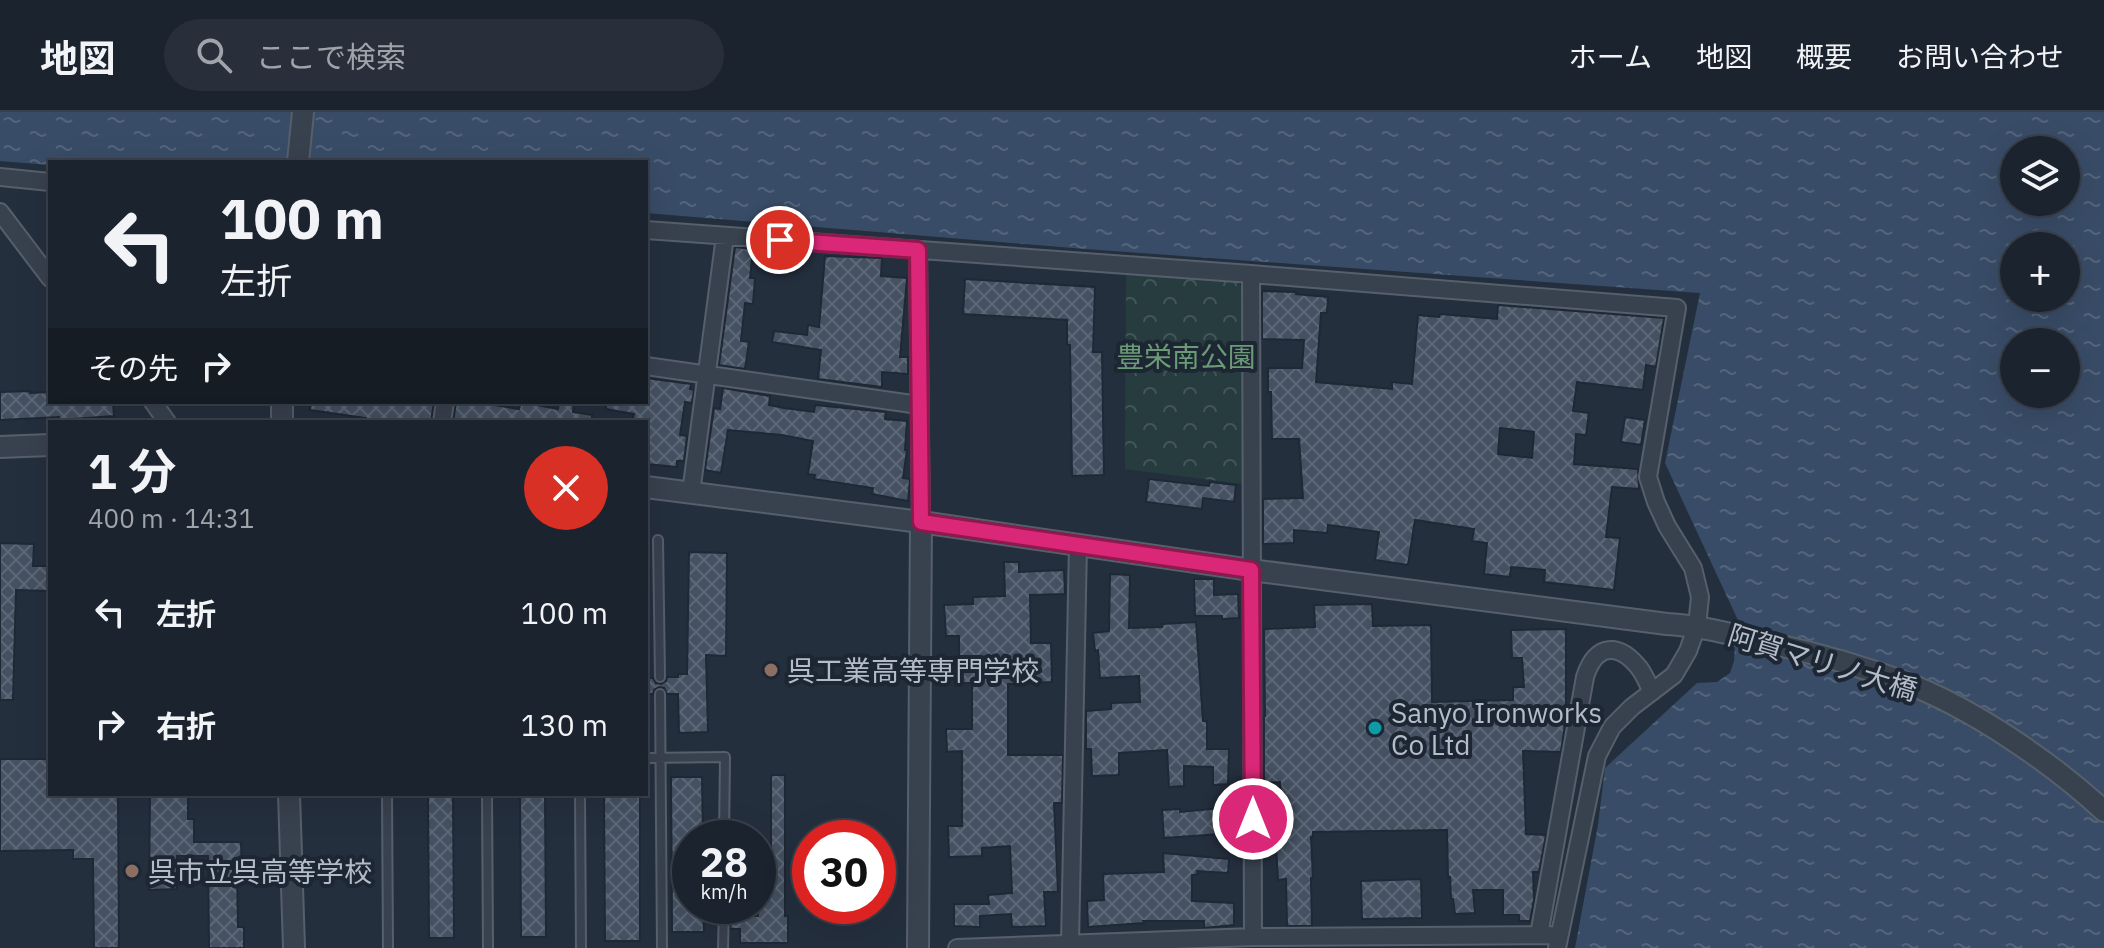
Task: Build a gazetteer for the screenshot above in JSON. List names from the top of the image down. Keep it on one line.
{"streets":{"street":["阿賀マリノ大橋"]},"parks":["豊栄南公園"],"places":["呉工業高等専門学校","Sanyo Ironworks Co Ltd","呉市立呉高等学校"],"page":{"header":"地図","search":"ここで検索","nav":["ホーム","地図","概要","お問い合わせ"],"map_buttons":["+","−"],"turn":["100 m","左折"],"then":"その先","heading":["1 分","400 m · 14:31"],"list":[{"name":"左折","value":"100 m"},{"name":"右折","value":"130 m"}],"speed":"28 km/h","limit":"30"}}
